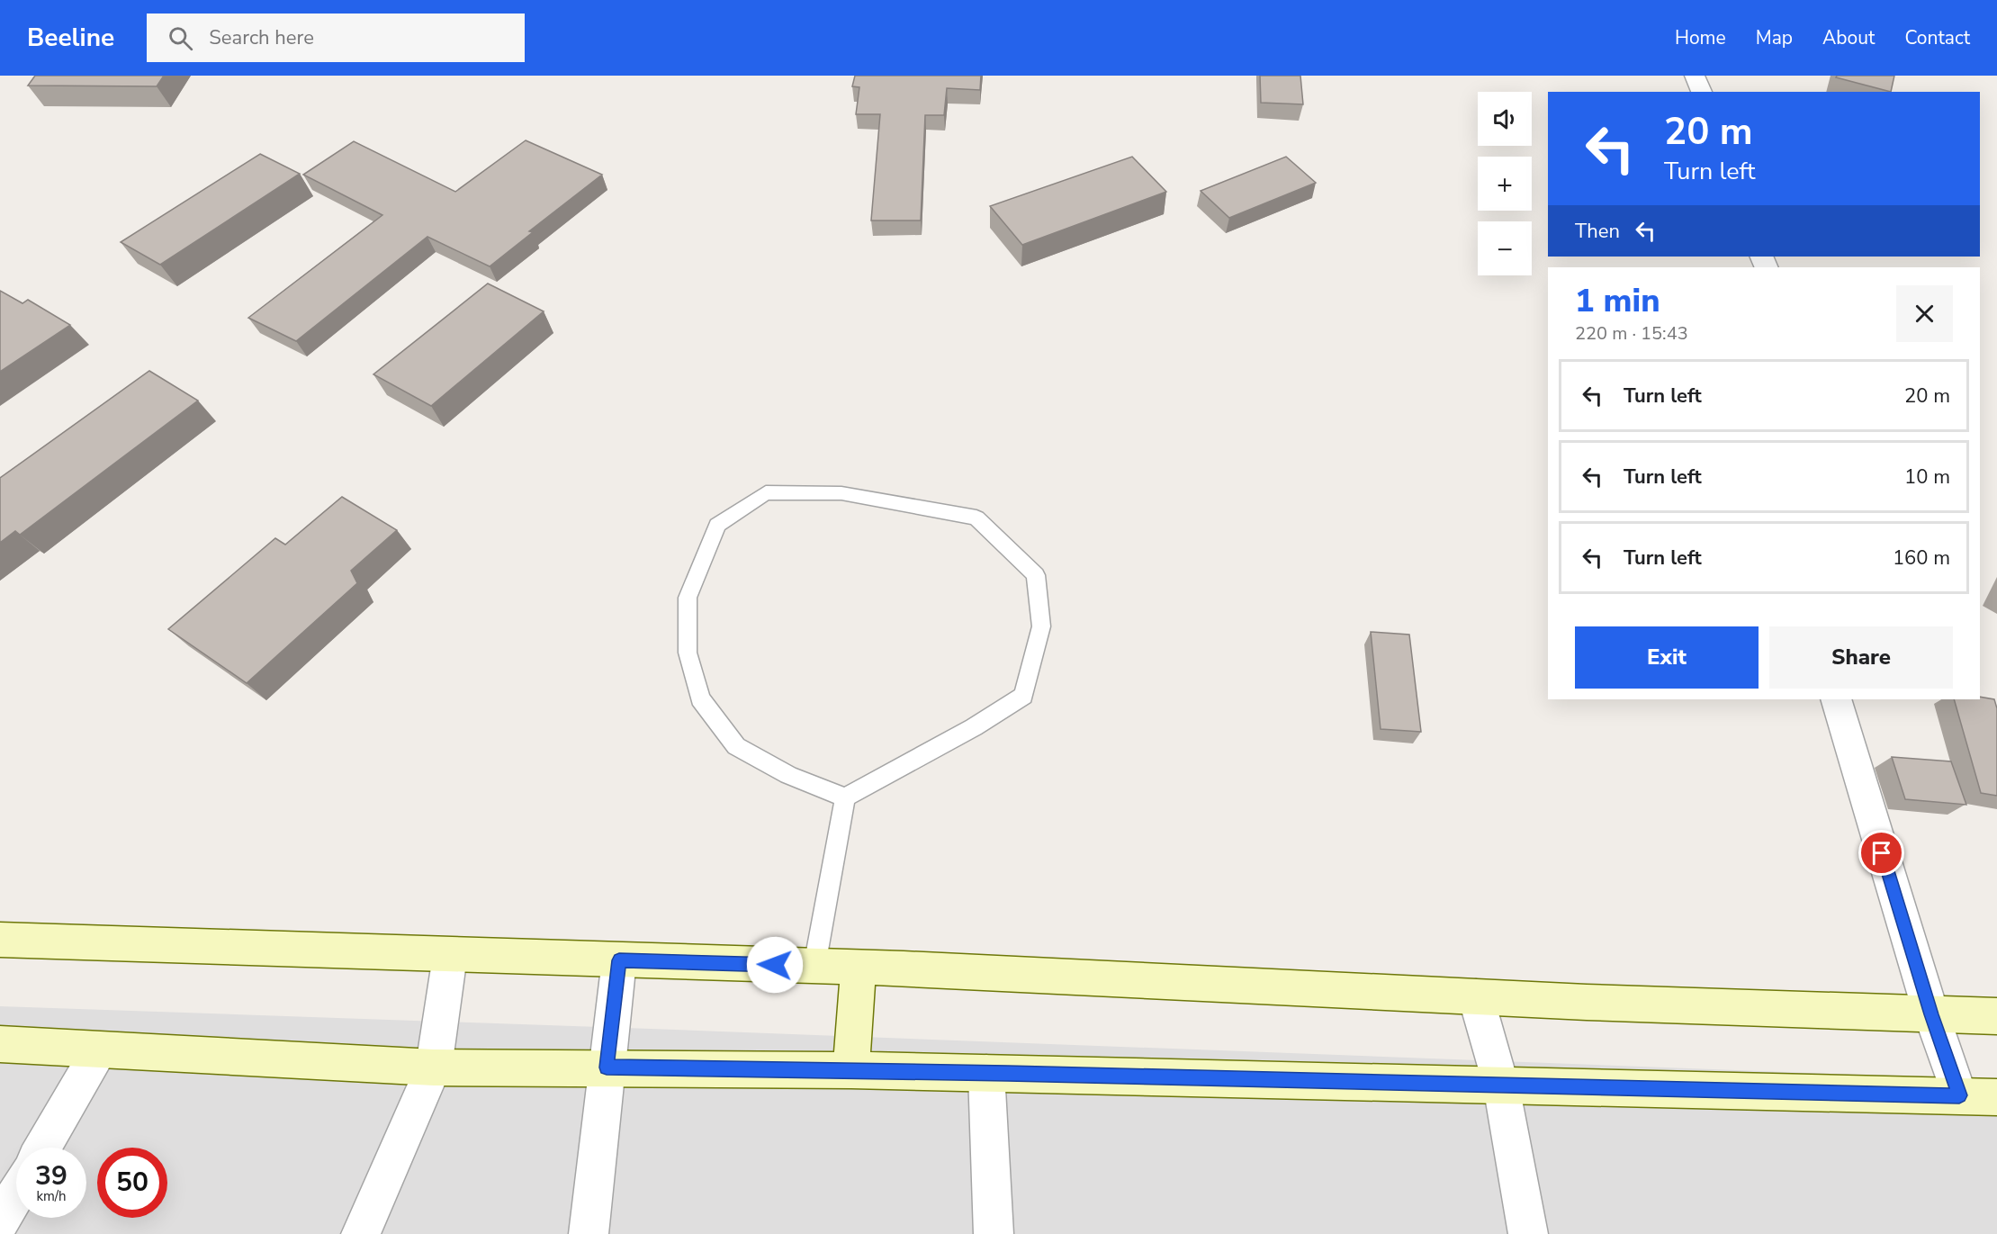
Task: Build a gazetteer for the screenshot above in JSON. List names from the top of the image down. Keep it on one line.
{"page":{"header":"Beeline","search":"Search here","nav":["Home","Map","About","Contact"],"map_buttons":["+","−"],"turn":["20 m","Turn left"],"then":"Then","heading":["1 min","220 m · 15:43"],"list":[{"name":"Turn left","value":"20 m"},{"name":"Turn left","value":"10 m"},{"name":"Turn left","value":"160 m"}],"buttons":["Exit","Share"],"speed":"39 km/h","limit":"50"}}
